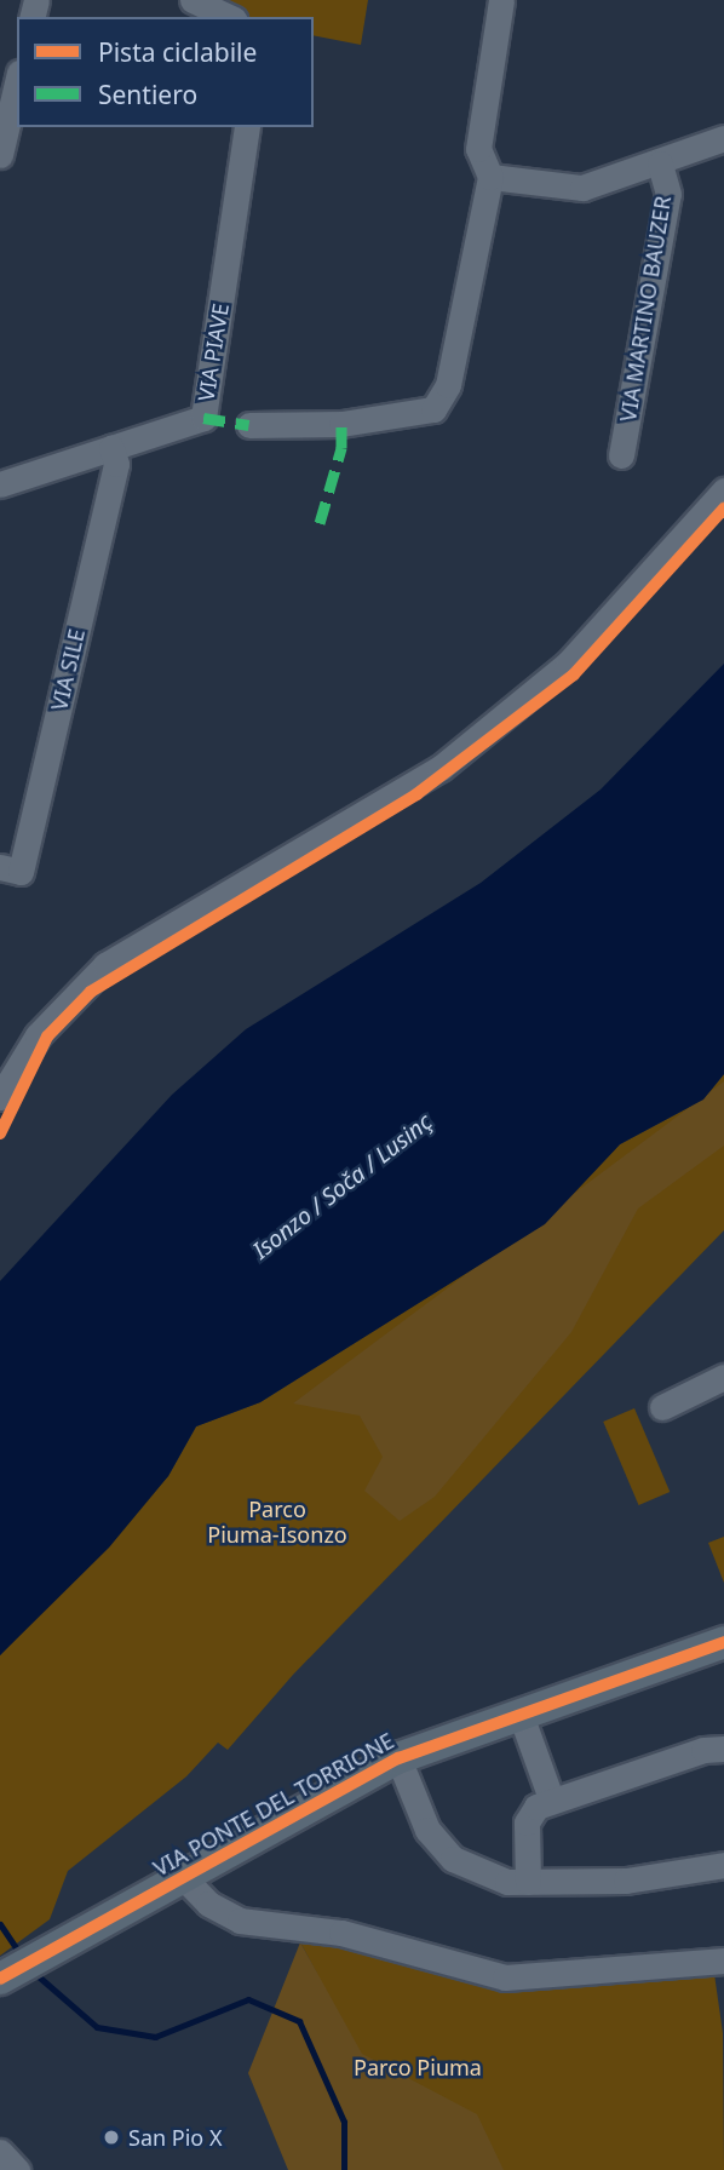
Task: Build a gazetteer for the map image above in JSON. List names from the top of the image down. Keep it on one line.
{"streets":{"main road":["VIA PONTE DEL TORRIONE"],"street":["VIA MARTINO BAUZER","VIA PIAVE","VIA SILE"]},"crossings":[["VIA PIAVE","VIA SILE"]],"water":["Isonzo / Soča / Lusinç"],"parks":["Parco Piuma-Isonzo","Parco Piuma"],"places":["San Pio X"],"legend":["Pista ciclabile","Sentiero"]}
